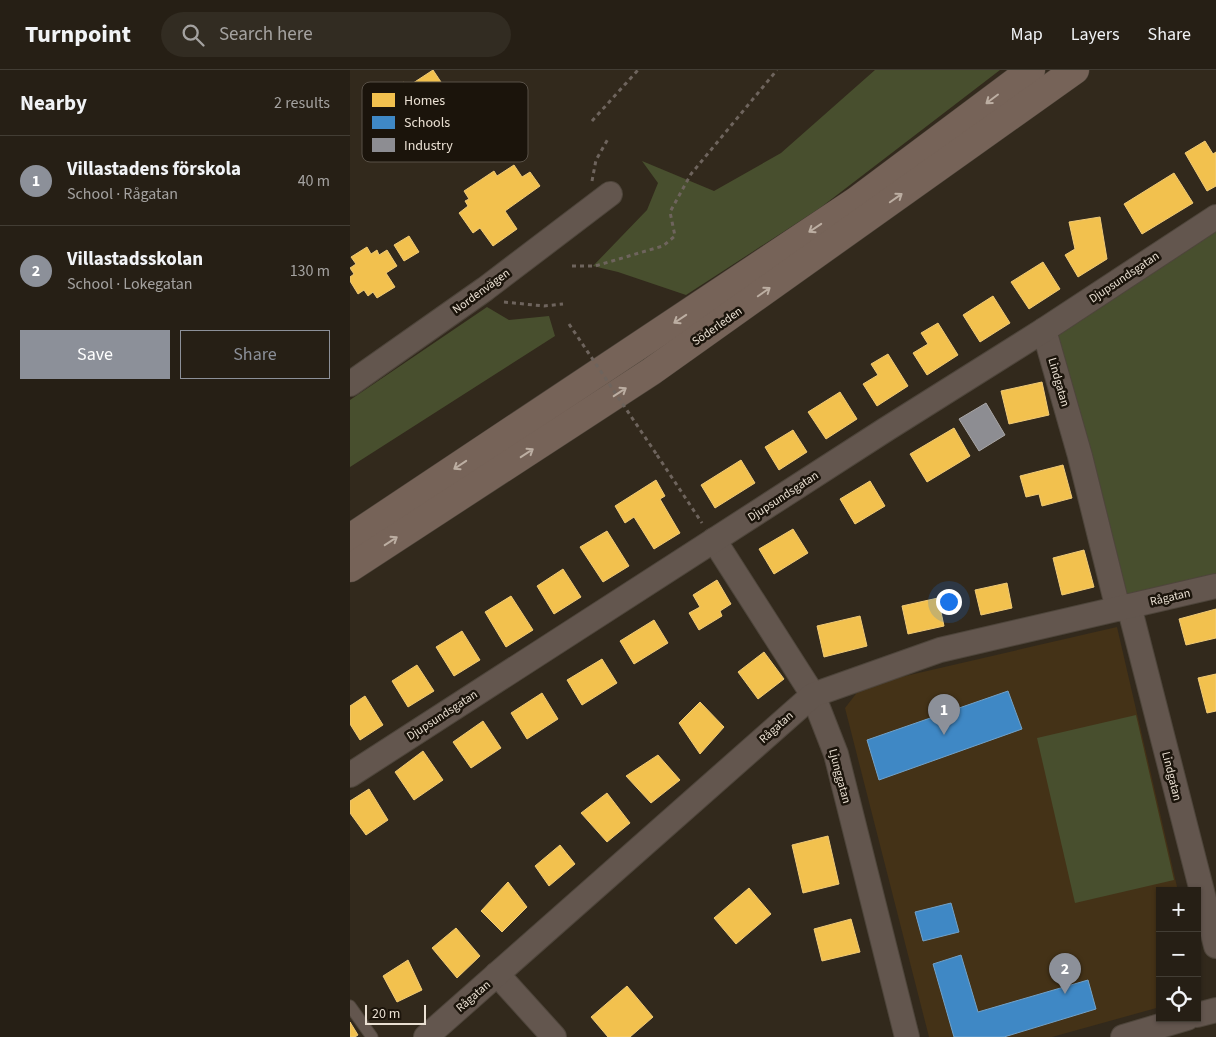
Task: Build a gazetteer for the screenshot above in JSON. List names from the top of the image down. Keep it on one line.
{"streets":{"highway":["Söderleden"],"street":["Djupsundsgatan","Nordenvägen","Lindgatan","Rågatan","Ljunggatan"]},"crossings":[["Djupsundsgatan","Lindgatan"],["Djupsundsgatan","Ljunggatan"],["Lindgatan","Rågatan"],["Rågatan","Ljunggatan"]],"legend":["Homes","Schools","Industry"],"scale_bar":"20 m","page":{"header":"Turnpoint","search":"Search here","nav":["Map","Layers","Share"],"heading":["Nearby","2 results"],"list":[{"mark":"1","name":"Villastadens förskola","note":"School · Rågatan","value":"40 m"},{"mark":"2","name":"Villastadsskolan","note":"School · Lokegatan","value":"130 m"}],"buttons":["Save","Share"],"pins":["1","2"],"map_buttons":["+","−"],"scale":"20 m"}}
